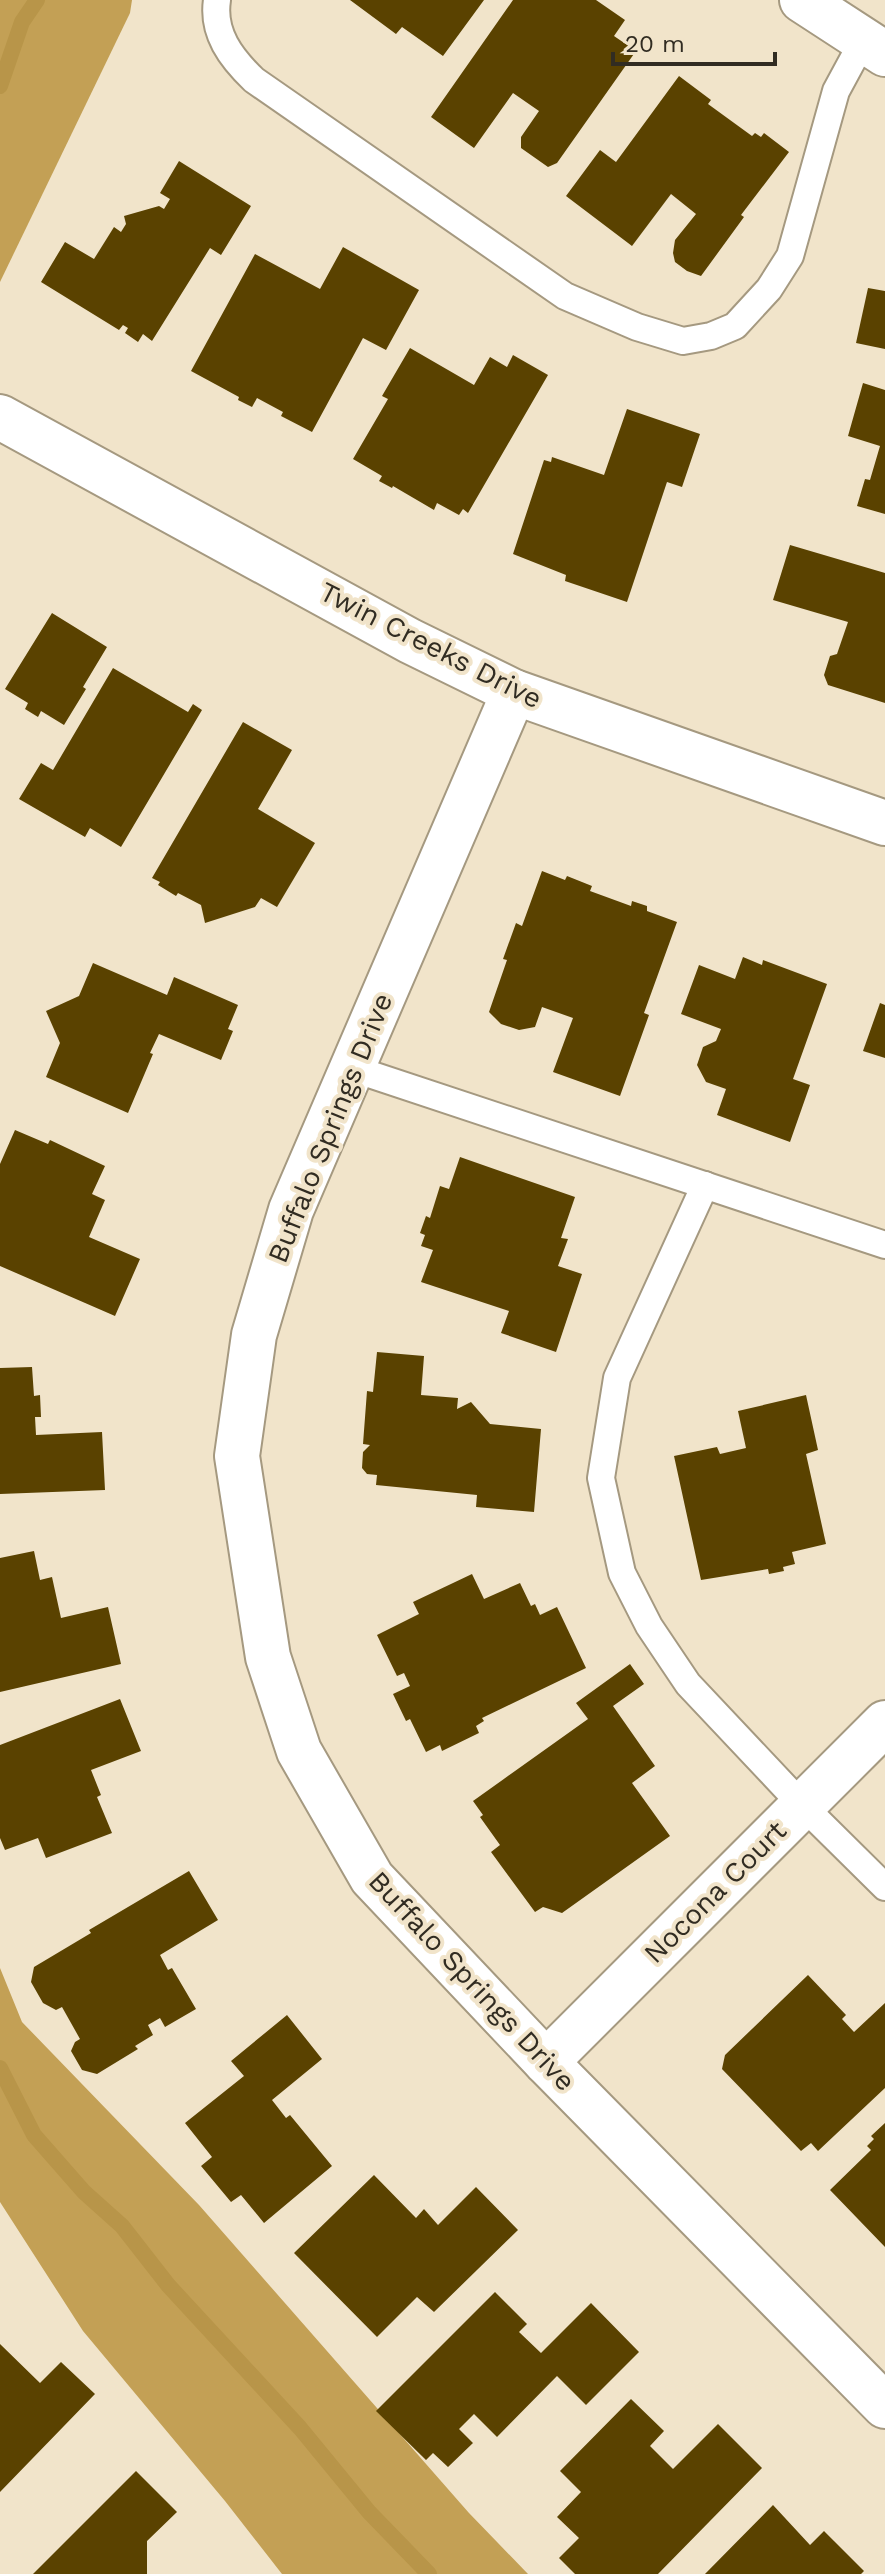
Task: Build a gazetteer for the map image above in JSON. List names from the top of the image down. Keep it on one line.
{"streets":{"street":["Twin Creeks Drive","Buffalo Springs Drive","Nocona Court"]},"crossings":[["Twin Creeks Drive","Buffalo Springs Drive"],["Buffalo Springs Drive","Nocona Court"]],"scale_bar":"20 m"}
